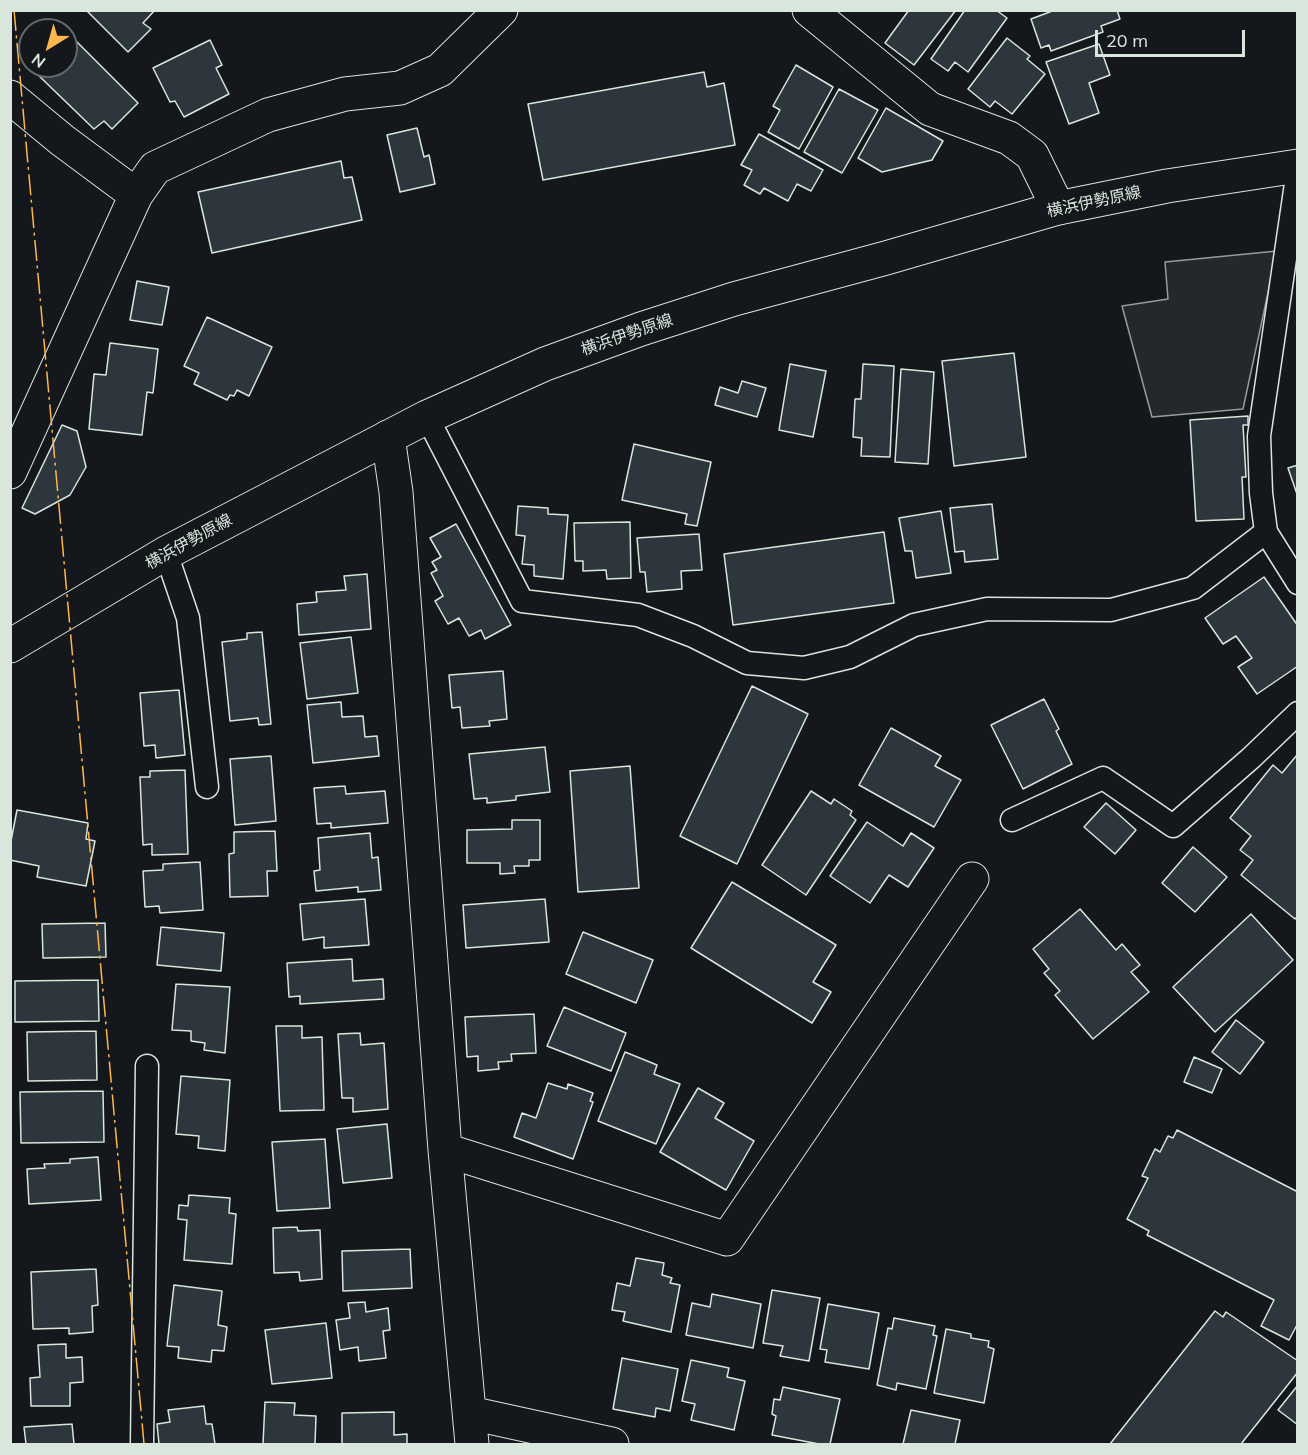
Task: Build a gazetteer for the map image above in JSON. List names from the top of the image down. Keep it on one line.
{"streets":{"street":["横浜伊勢原線"]},"scale_bar":"20 m","north":"bottom left"}
